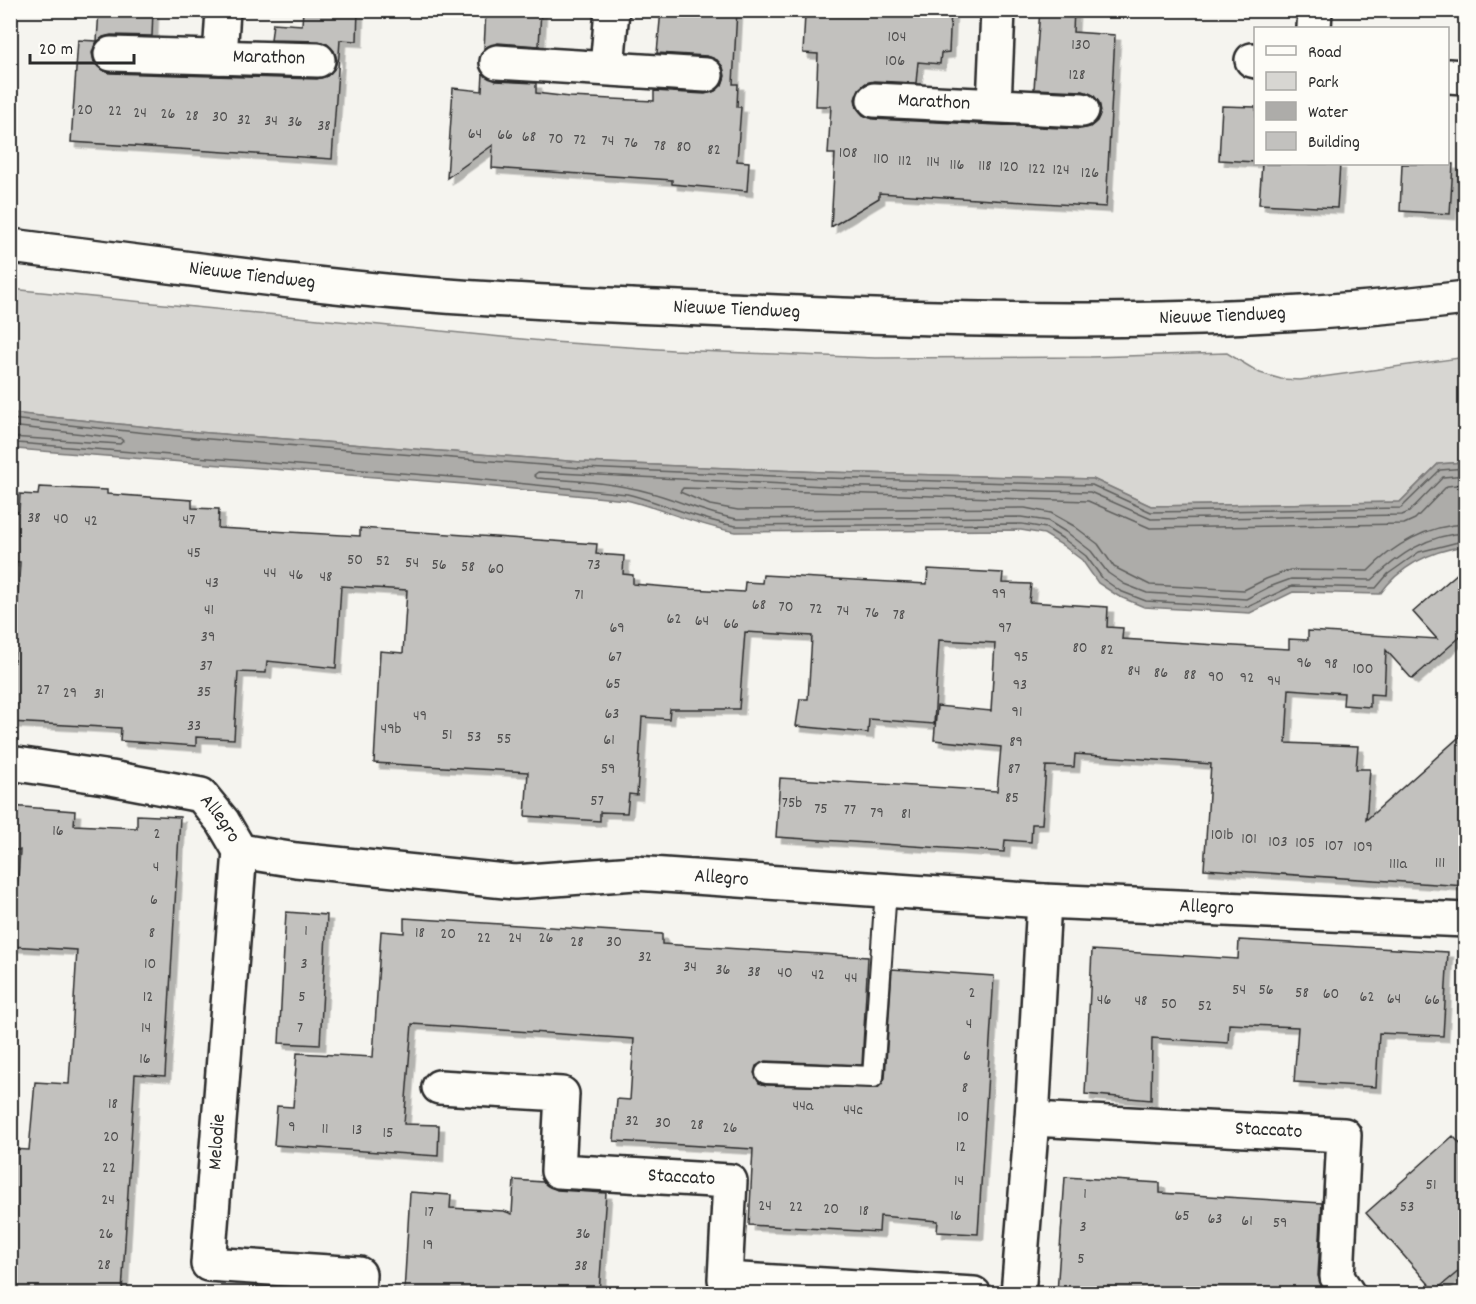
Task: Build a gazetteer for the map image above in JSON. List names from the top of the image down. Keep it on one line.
{"streets":{"street":["Marathon","Nieuwe Tiendweg","Allegro","Staccato","Melodie"]},"crossings":[["Allegro","Melodie"]],"house_numbers":["104","130","106","128","20","22","24","26","28","30","32","34","36","38","64","66","68","70","72","74","76","78","80","82","108","110","112","114","116","118","120","122","124","126","38","40","47","42","45","50","52","54","56","73","58","60","44","46","48","43","99","71","68","70","72","41","74","76","78","62","64","66","69","97","39","80","82","67","95","96","98","37","100","84","86","88","90","92","94","65","93","27","35","29","31","91","63","49","33","49b","51","53","55","61","89","59","87","85","57","75b","75","77","79","81","16","2","101b","101","103","105","107","109","111","111a","4","6","1","8","18","20","22","24","26","28","30","32","10","3","34","36","38","40","42","44","54","56","2","58","60","12","5","62","64","46","66","48","50","52","4","14","7","6","16","8","18","44a","44c","10","32","30","28","9","26","11","13","15","20","12","22","14","51","1","24","24","22","53","20","18","17","16","65","63","61","59","3","26","36","19","5","28","38"],"legend":["Road","Park","Water","Building"],"scale_bar":"20 m"}
